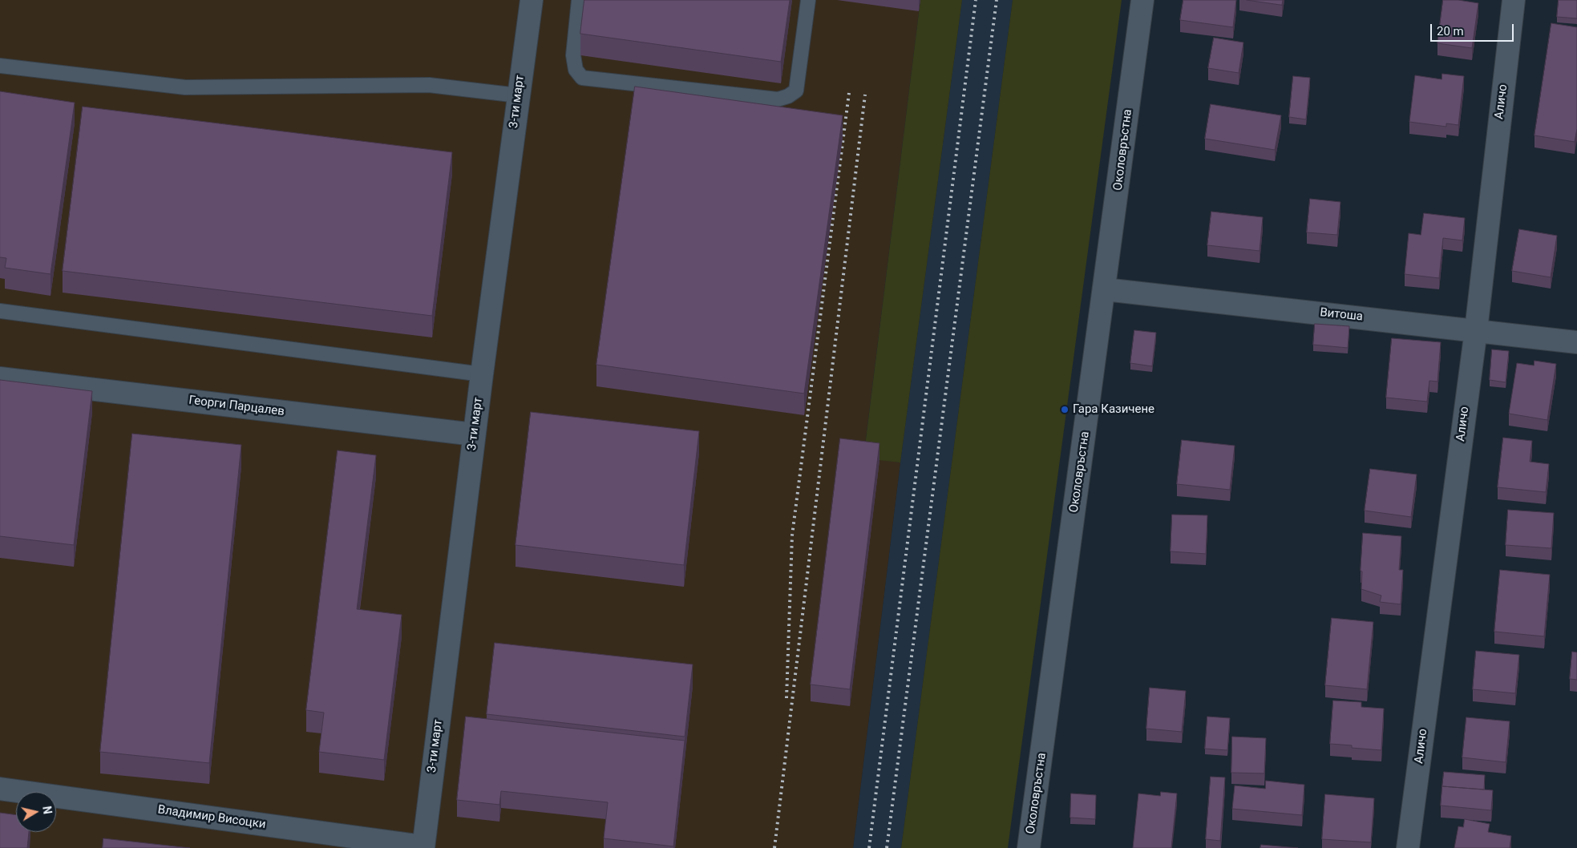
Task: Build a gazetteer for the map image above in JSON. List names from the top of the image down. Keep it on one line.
{"streets":{"street":["3-ти март","Аличо","Околовръстна","Витоша","Георги Парцалев","Владимир Висоцки"]},"crossings":[["3-ти март","Георги Парцалев"],["3-ти март","Владимир Висоцки"],["Аличо","Витоша"],["Околовръстна","Витоша"]],"places":["Гара Казичене"],"scale_bar":"20 m","north":"right"}
